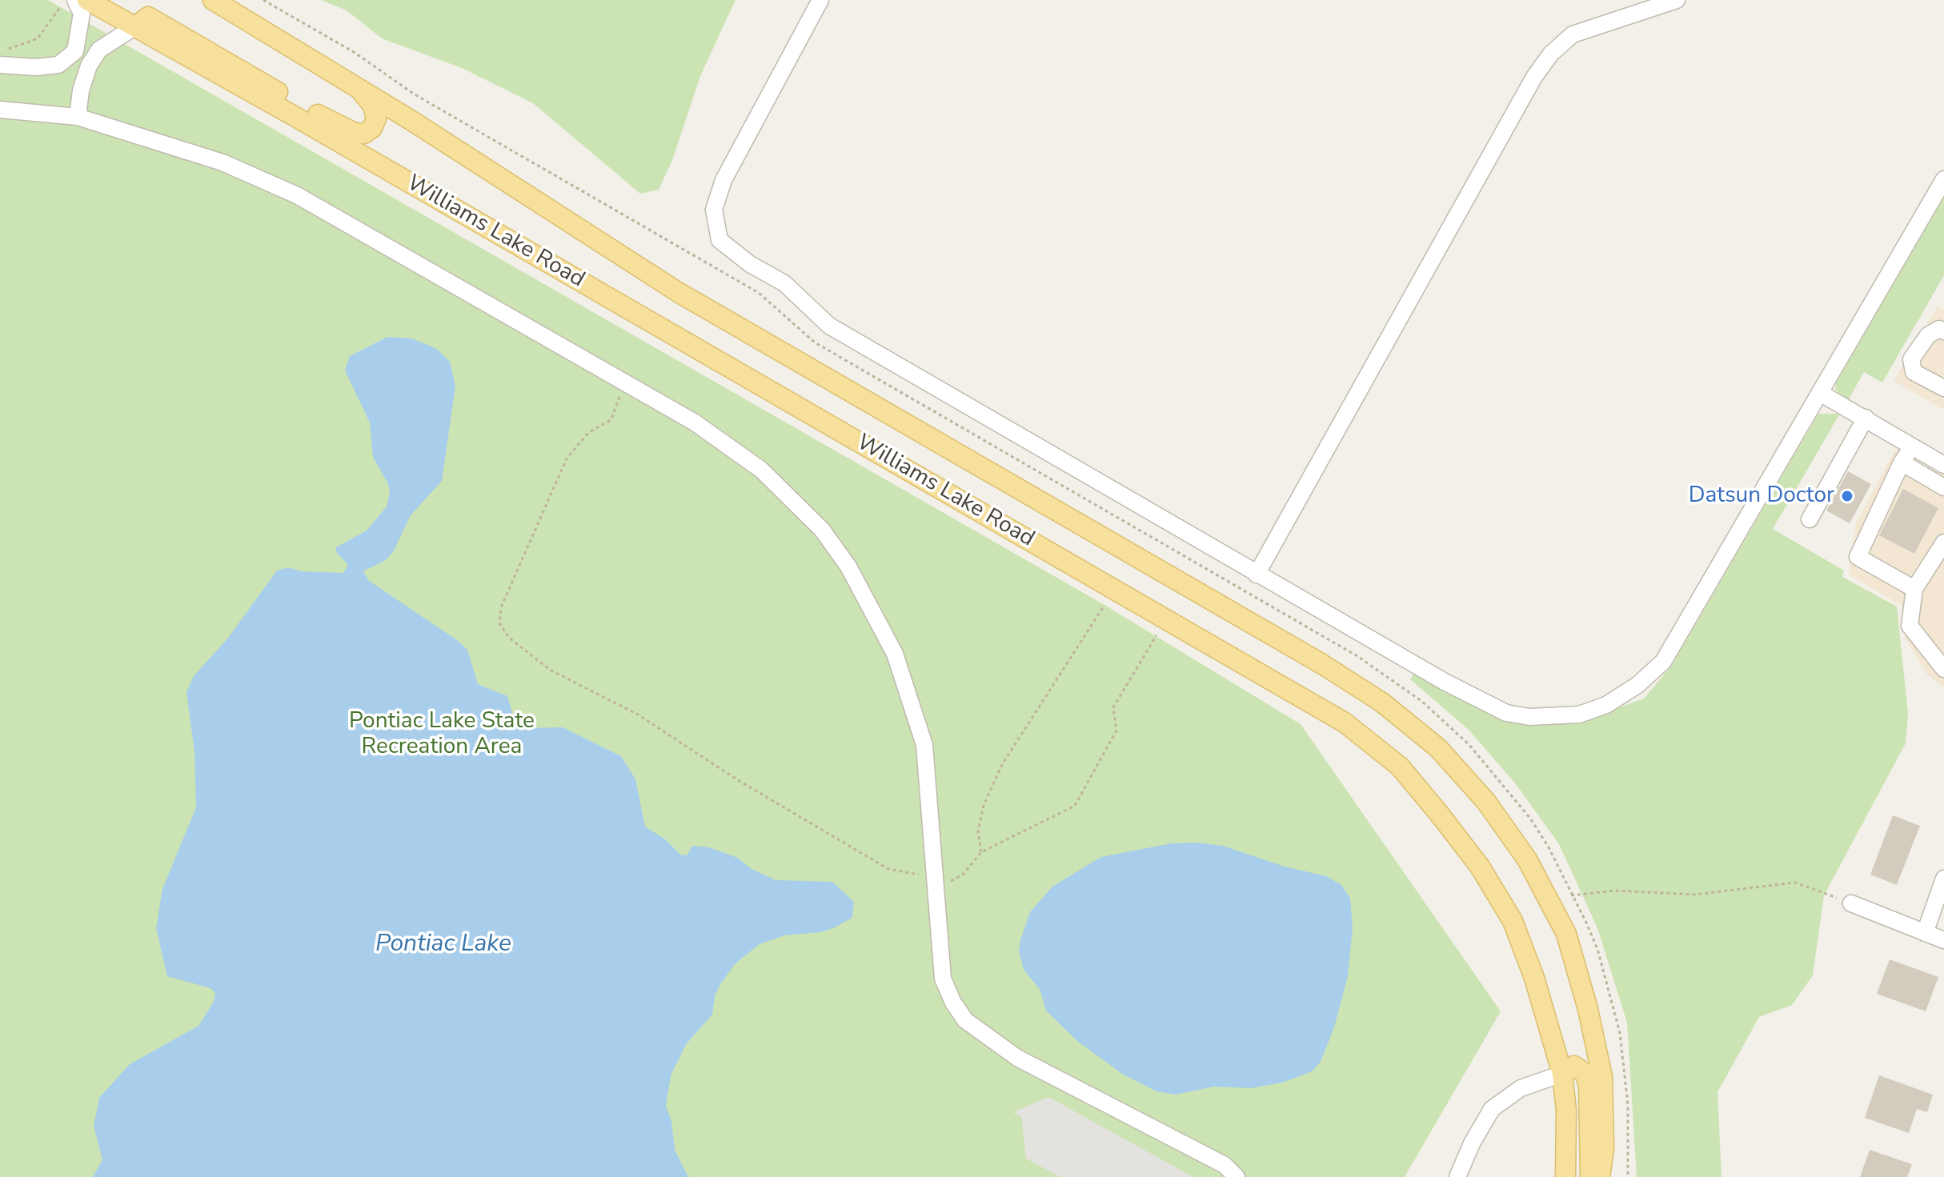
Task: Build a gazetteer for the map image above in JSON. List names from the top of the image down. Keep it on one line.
{"streets":{"main road":["Williams Lake Road"]},"water":["Pontiac Lake"],"parks":["Pontiac Lake State Recreation Area"],"places":["Datsun Doctor"]}
